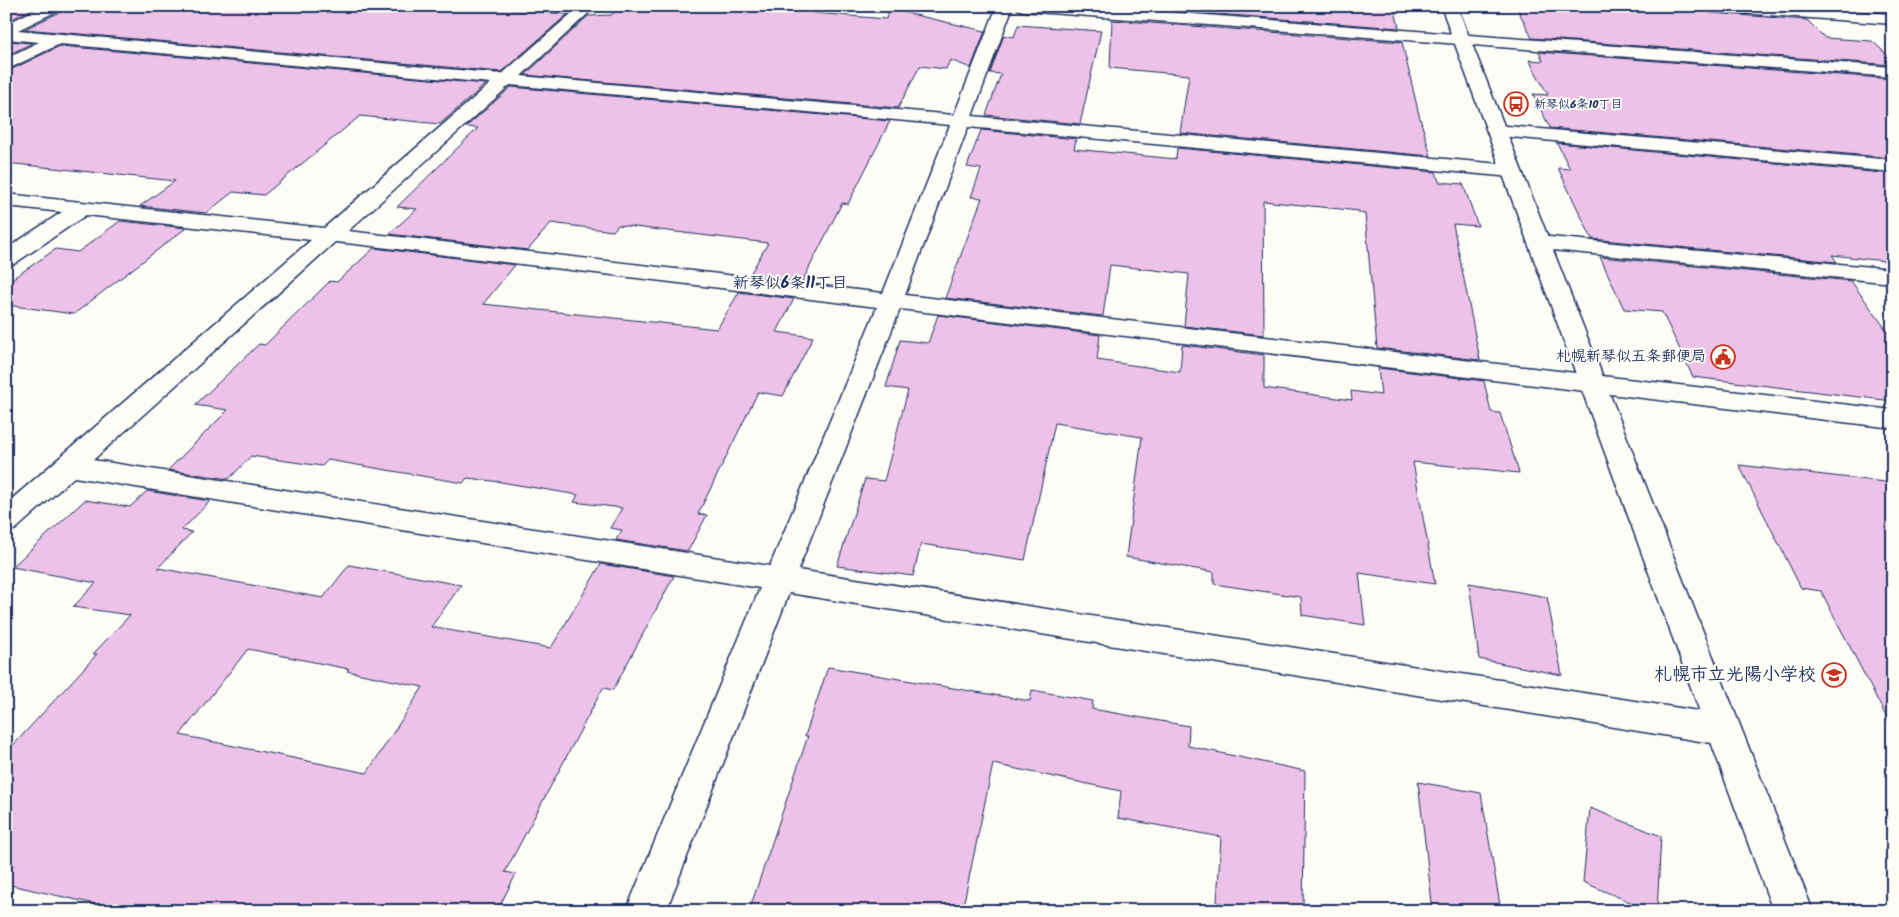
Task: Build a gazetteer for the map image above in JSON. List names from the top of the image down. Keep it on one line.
{"districts":["新琴似6条11丁目"],"places":{"bus stop":["新琴似6条10丁目"],"public building":["札幌新琴似五条郵便局"],"school or university":["札幌市立光陽小学校"]}}
